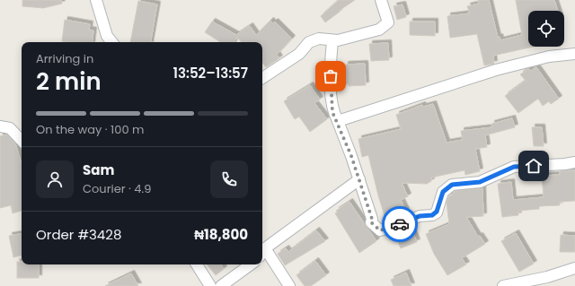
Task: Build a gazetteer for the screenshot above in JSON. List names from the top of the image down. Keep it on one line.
{"page":{"heading":["2 min","Arriving in","13:52–13:57"],"panel":["Sam","Courier · 4.9","Order #3428","₦18,800"],"bar":"On the way · 100 m"}}
